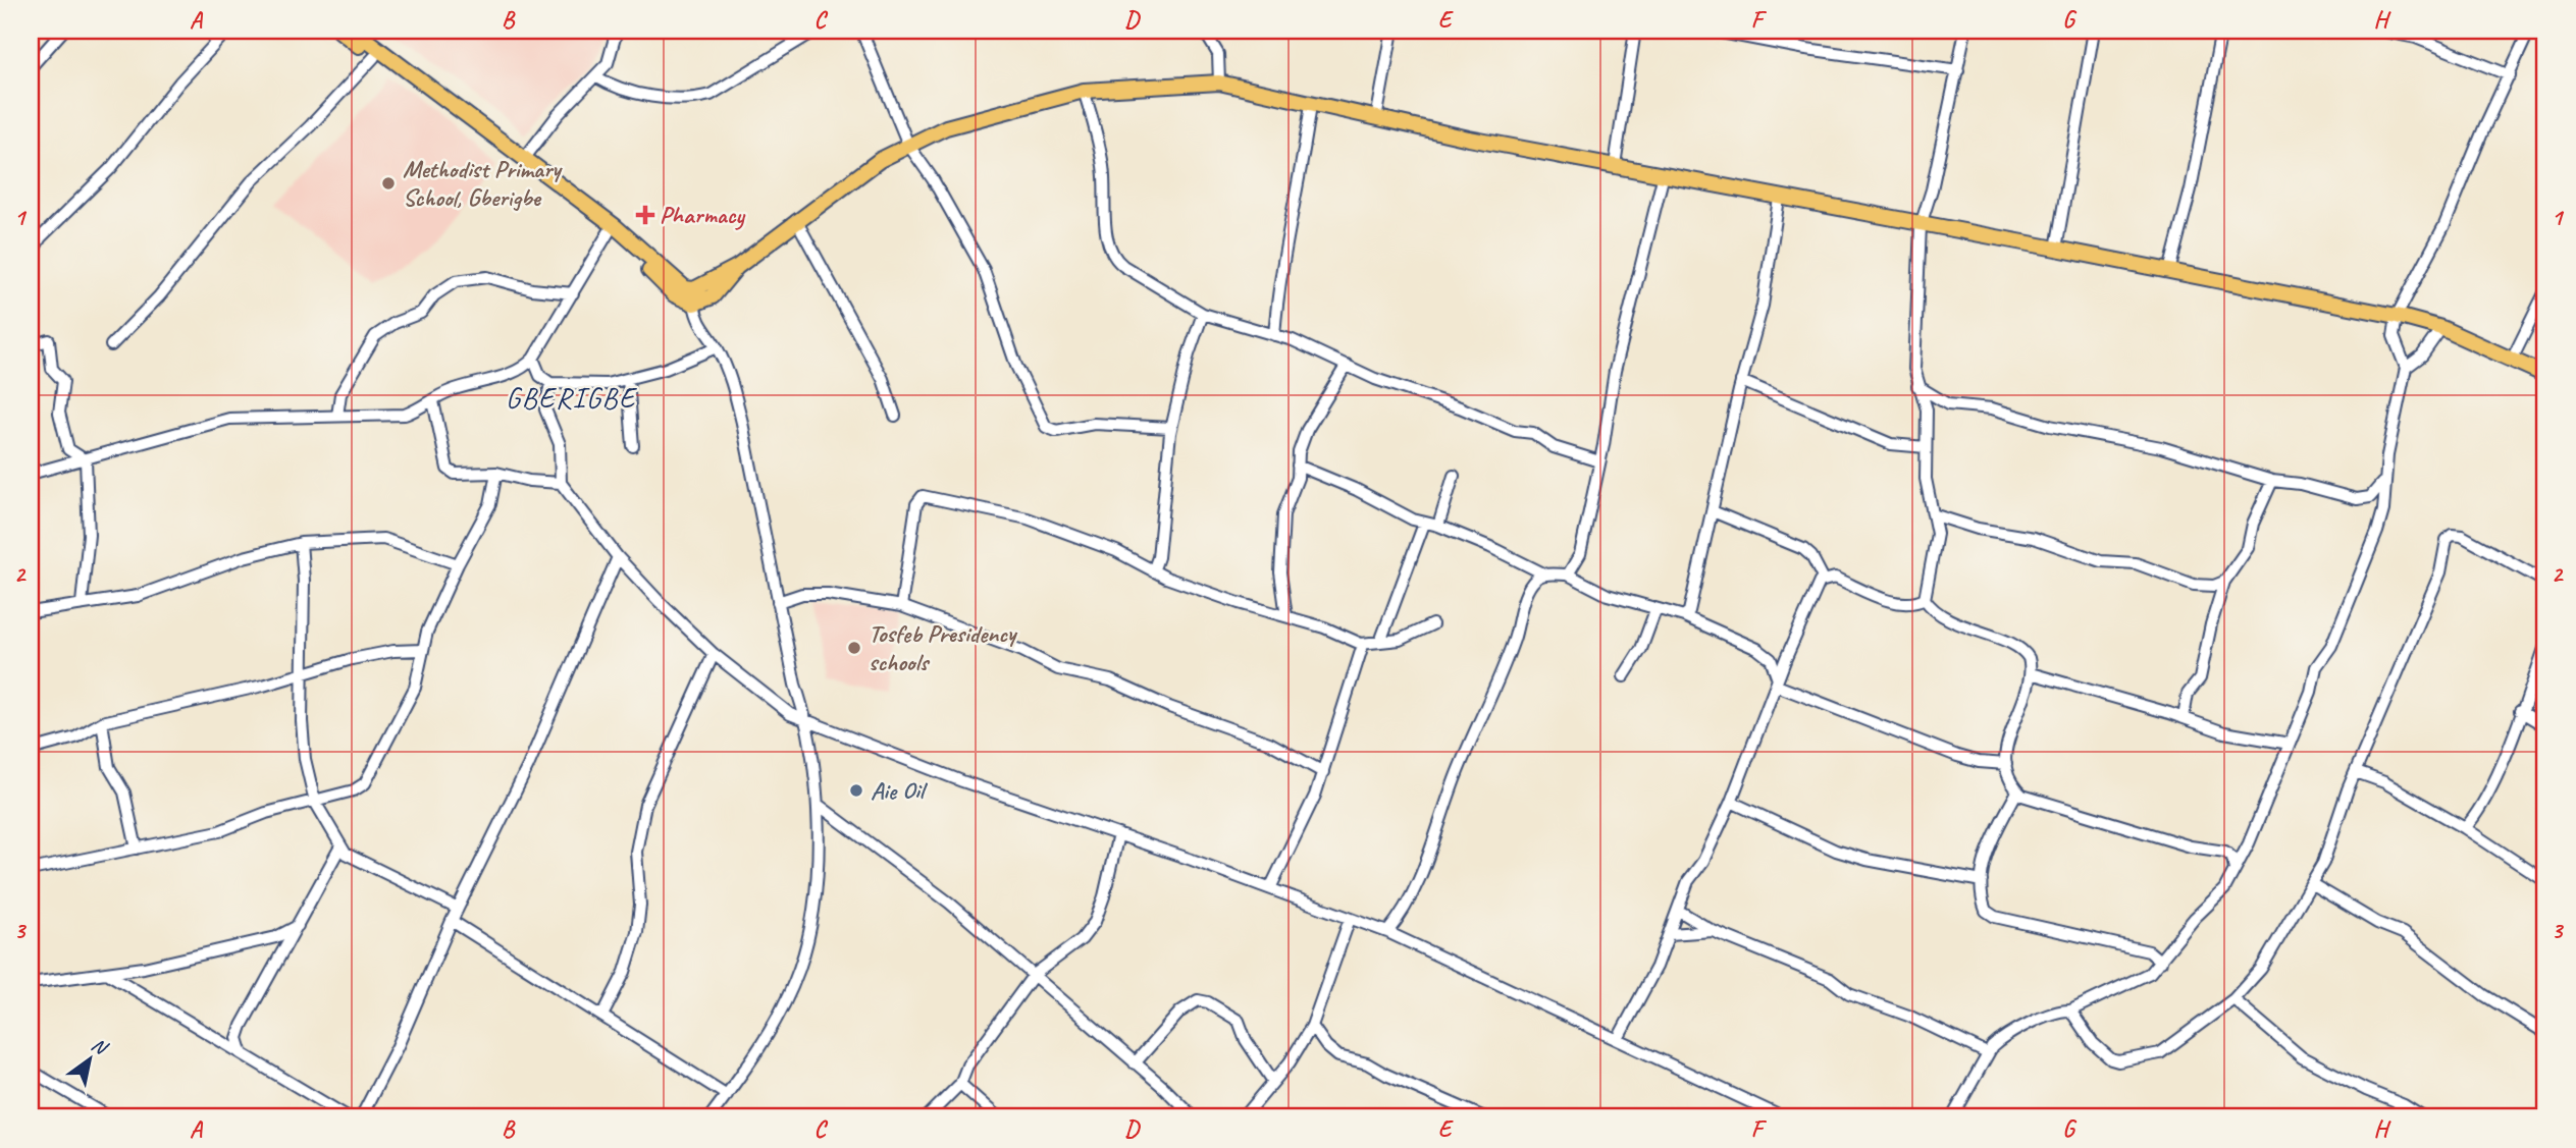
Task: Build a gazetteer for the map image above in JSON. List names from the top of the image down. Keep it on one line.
{"districts":["GBERIGBE"],"places":{"other":["Methodist Primary School, Gberigbe","Tosfeb Presidency schools","Aie Oil"],"health":["Pharmacy"]},"north":"top right","grid":{"columns":["A","B","C","D","E","F","G","H"],"rows":["1","2","3"]}}
